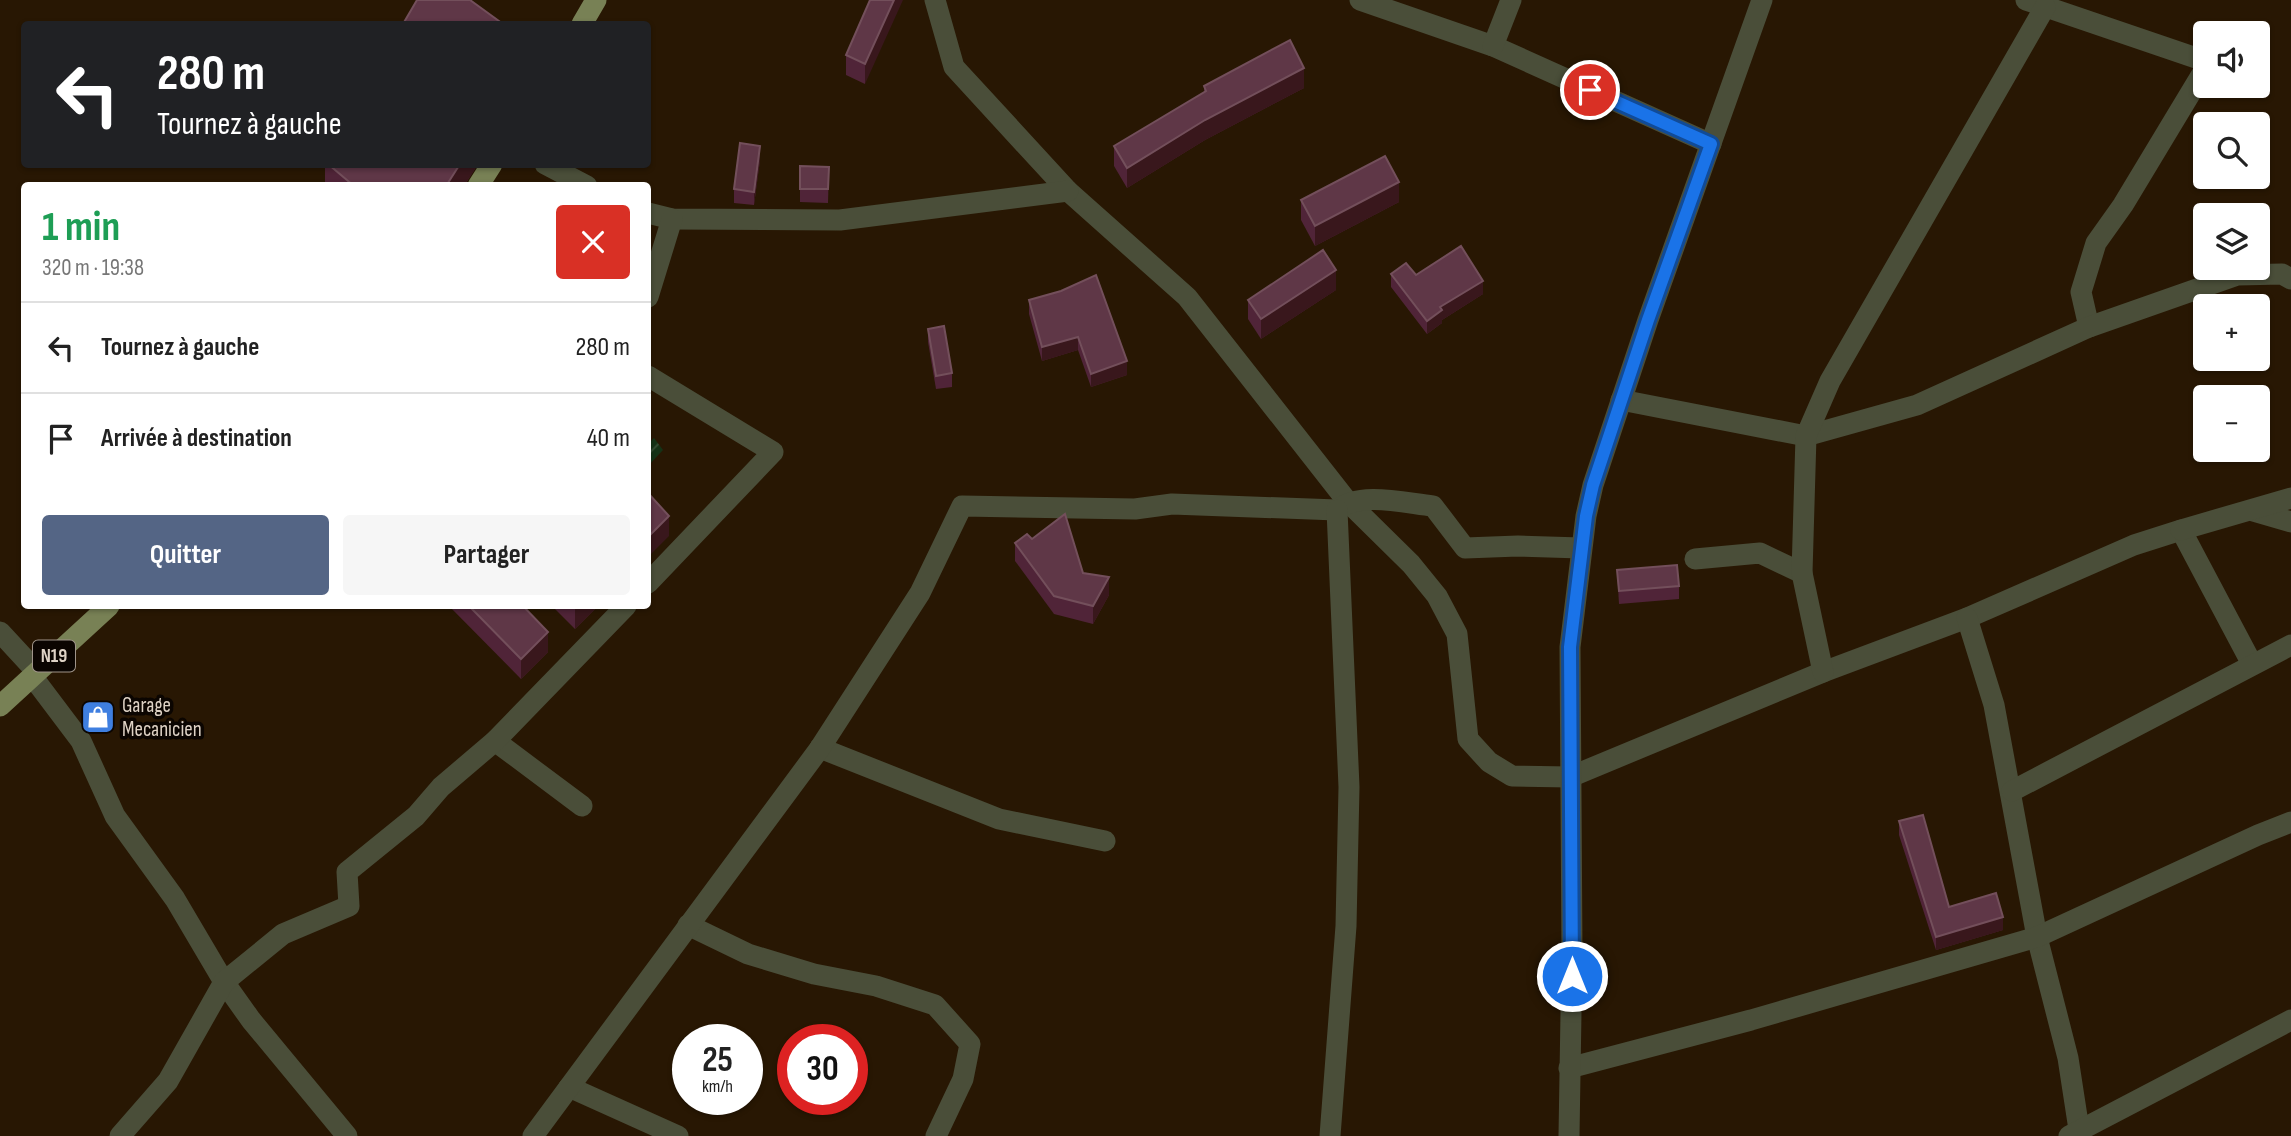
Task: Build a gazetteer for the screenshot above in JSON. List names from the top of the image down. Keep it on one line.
{"streets":{"main road":["N19"]},"places":{"shop":["Garage Mecanicien"]},"page":{"map_buttons":["+","−"],"turn":["280 m","Tournez à gauche"],"heading":["1 min","320 m · 19:38"],"list":[{"name":"Tournez à gauche","value":"280 m"},{"name":"Arrivée à destination","value":"40 m"}],"buttons":["Quitter","Partager"],"speed":"25 km/h","limit":"30"}}
